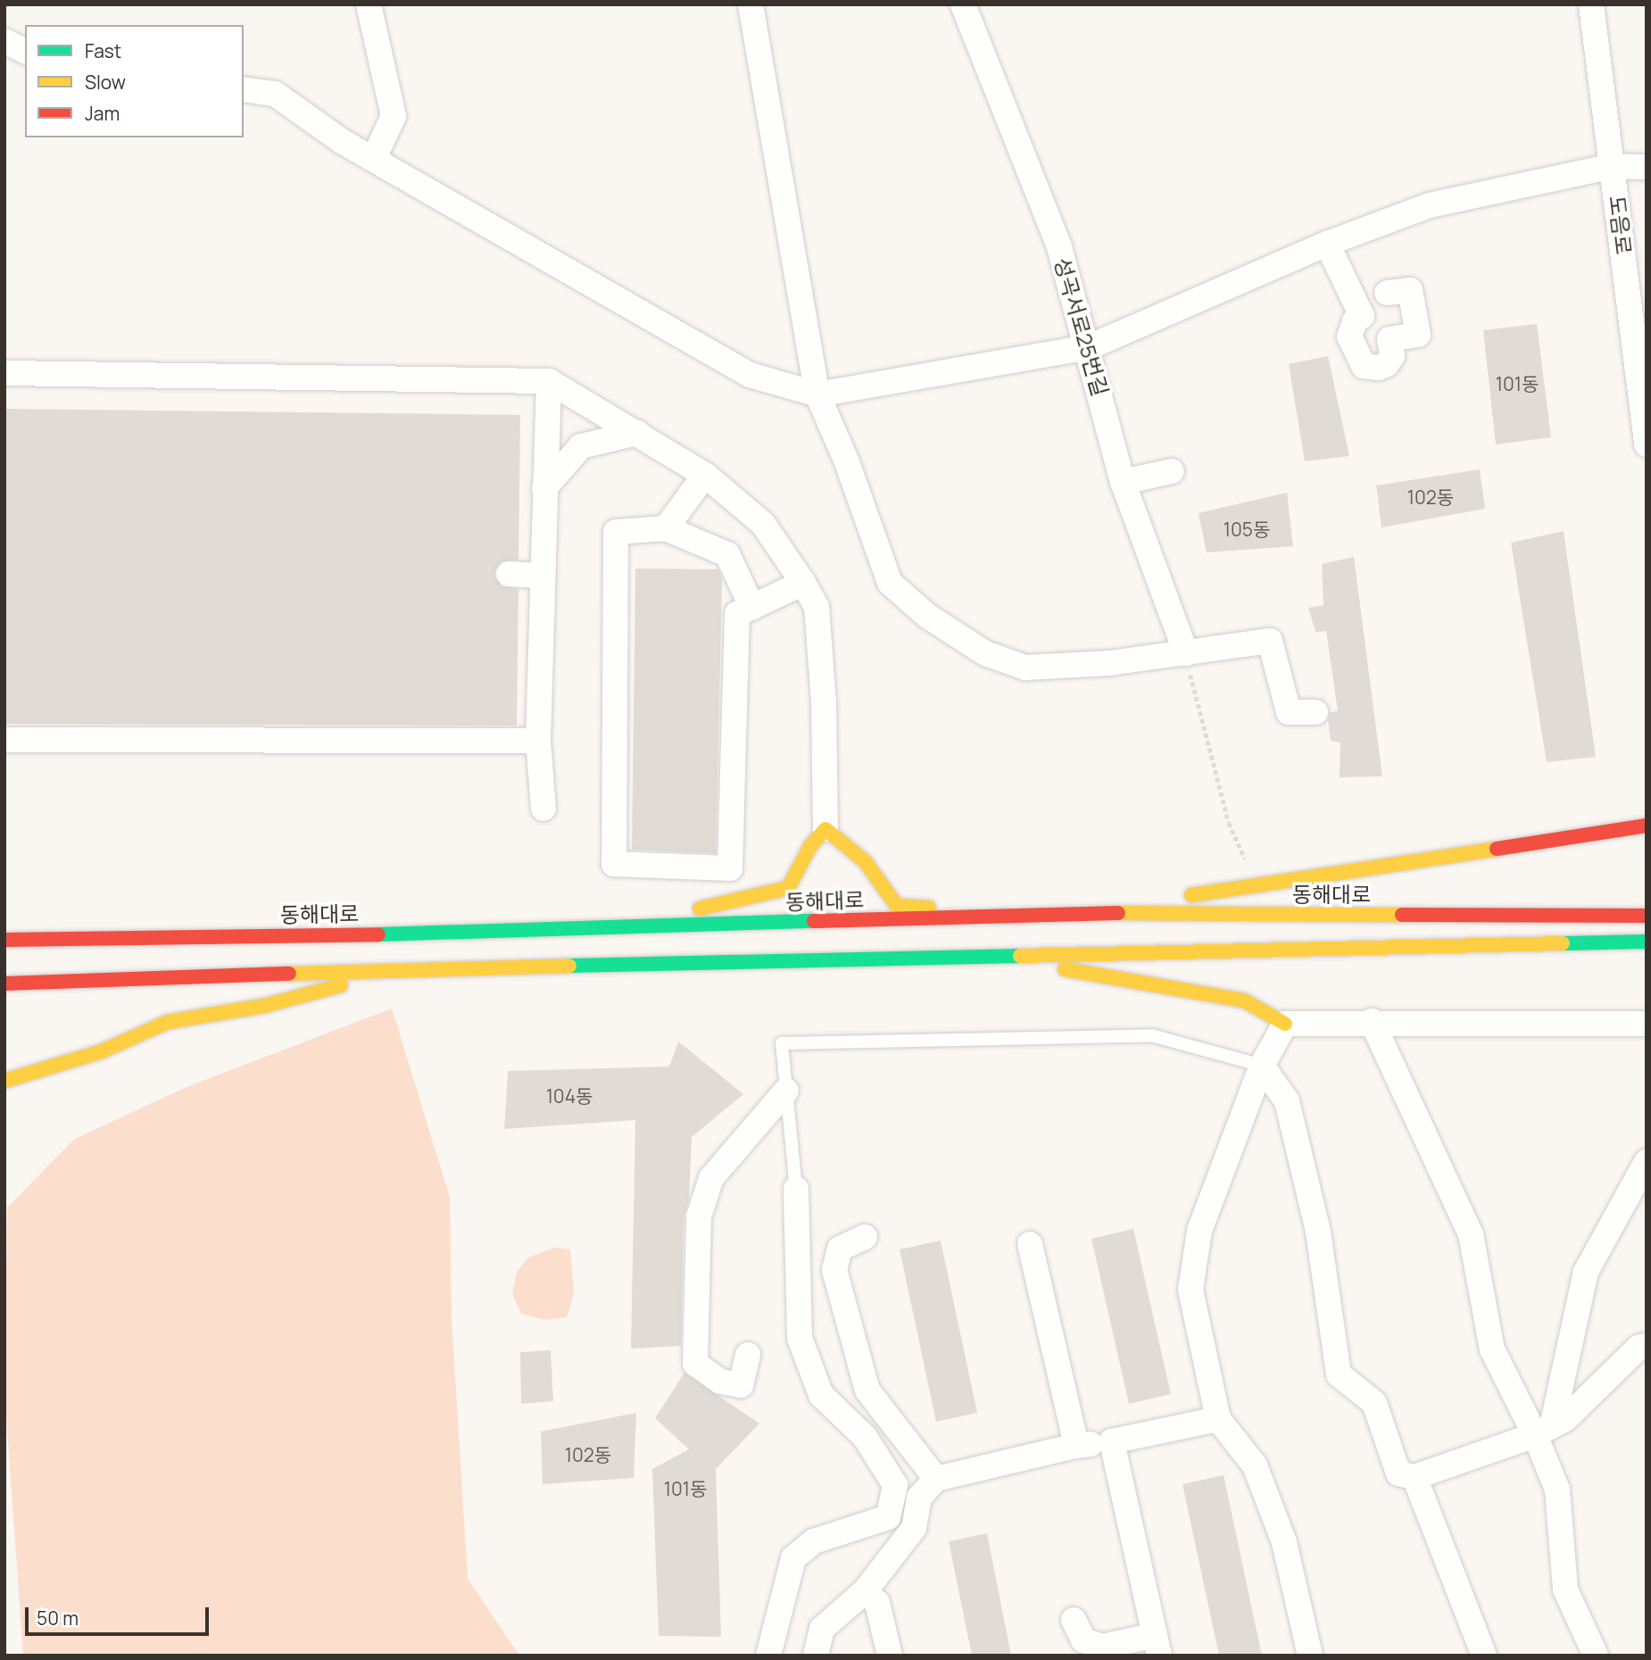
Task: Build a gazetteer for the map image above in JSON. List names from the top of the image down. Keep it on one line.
{"streets":{"main road":["동해대로"],"street":["도음로","성곡서로25번길"]},"house_numbers":["101동","102동","105동","104동","102동","101동"],"legend":["Fast","Slow","Jam"],"scale_bar":"50 m"}
